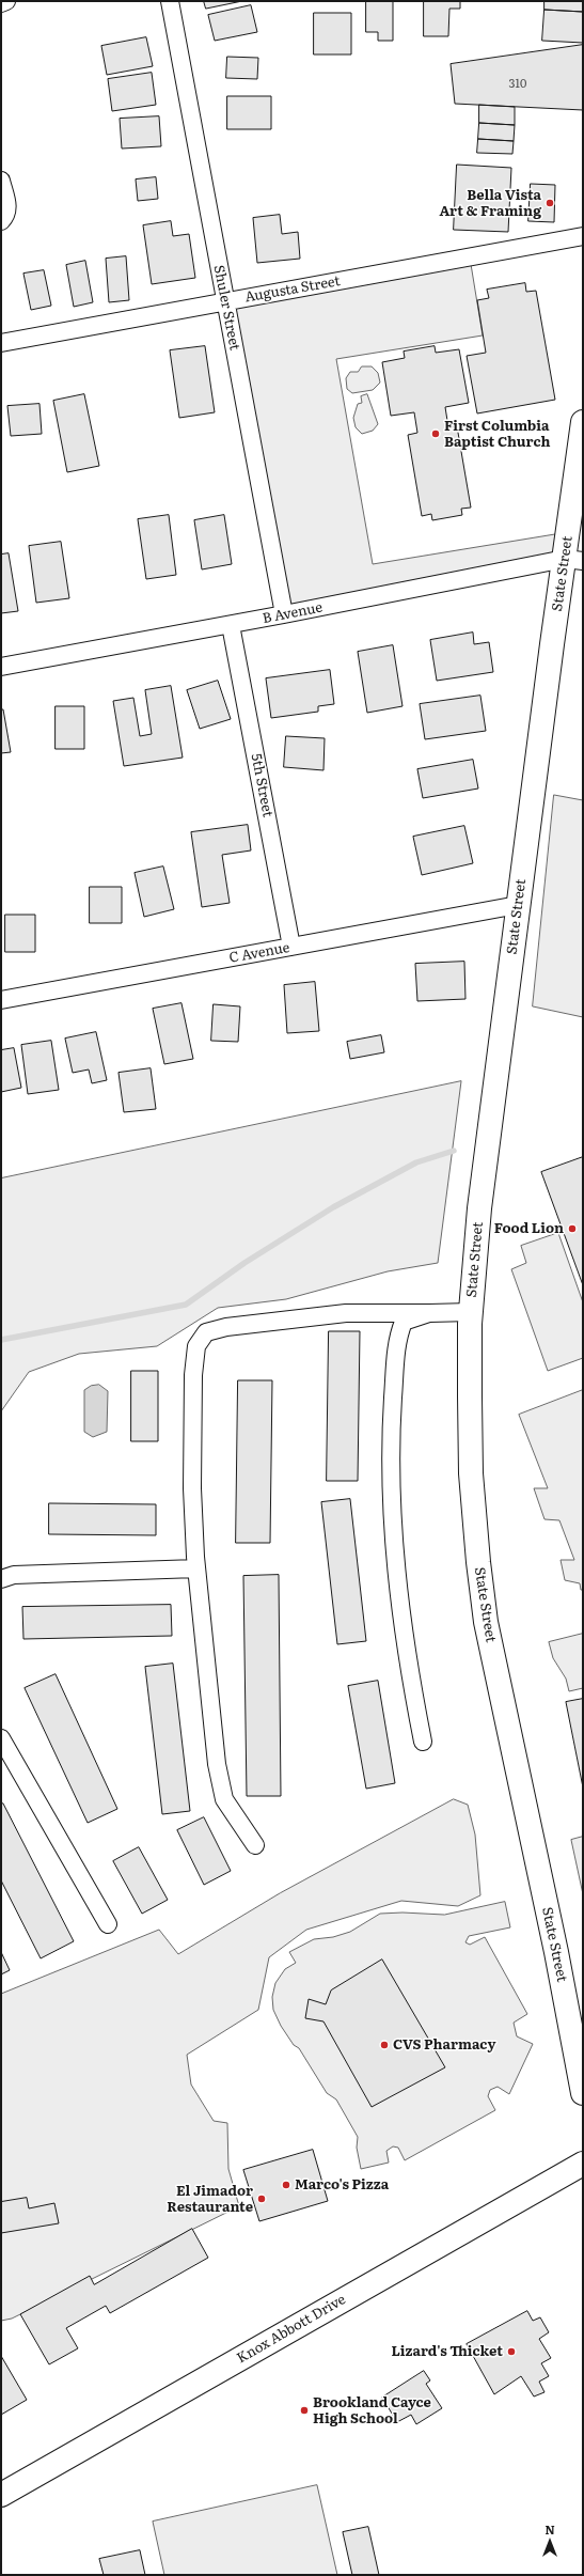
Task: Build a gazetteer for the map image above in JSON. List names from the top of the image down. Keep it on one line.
{"streets":{"main road":["State Street","Knox Abbott Drive"],"street":["Augusta Street","Shuler Street","B Avenue","5th Street","C Avenue"]},"crossings":[["Augusta Street","Shuler Street"],["Shuler Street","B Avenue"],["State Street","B Avenue"],["State Street","C Avenue"],["B Avenue","5th Street"],["5th Street","C Avenue"]],"places":["Bella Vista Art & Framing","First Columbia Baptist Church","Food Lion","CVS Pharmacy","Marco's Pizza","El Jimador Restaurante","Lizard's Thicket","Brookland Cayce High School"],"house_numbers":["310"],"north":"top"}
